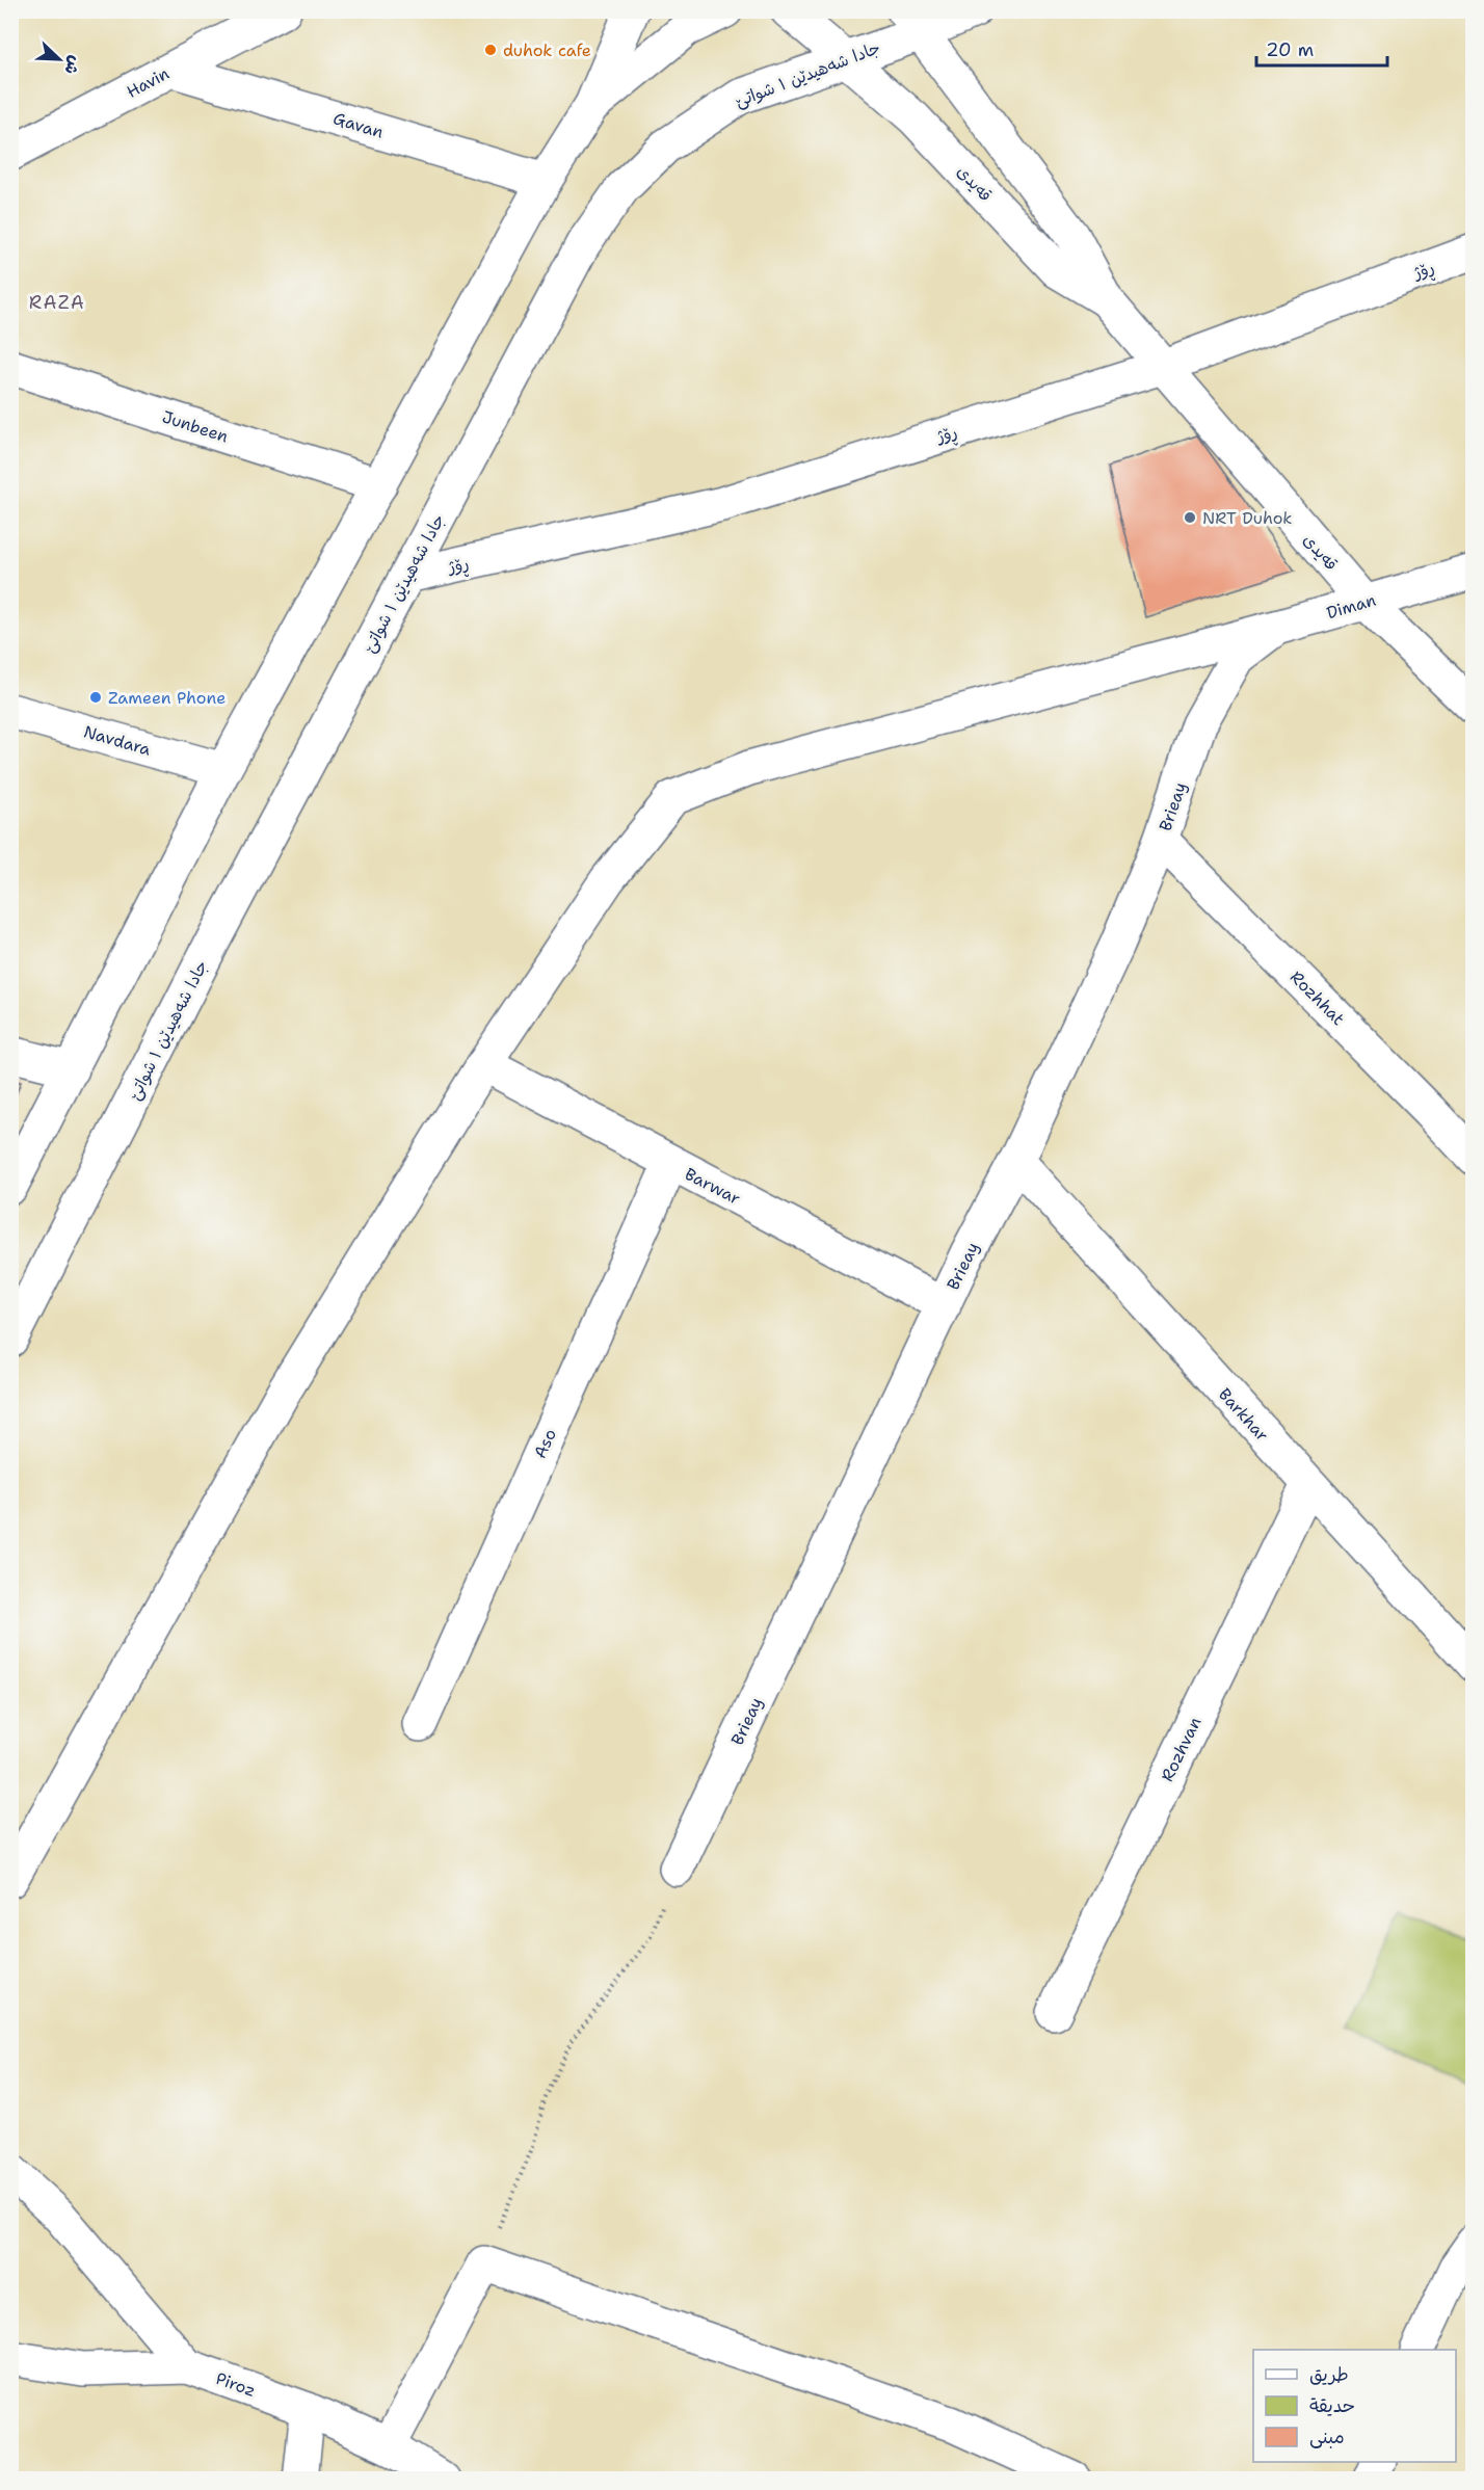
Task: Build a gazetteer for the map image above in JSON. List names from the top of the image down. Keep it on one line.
{"streets":{"street":["جادا شەهیدێن ١ شواتێ","Havin","Gavan","قەیدی","ڕۆژ","Junbeen","Diman","Navdara","Brieay","Rozhhat","Barwar","Barkhar","Aso","Rozhvan","Piroz"]},"crossings":[["جادا شەهیدێن ١ شواتێ","قەیدی"],["جادا شەهیدێن ١ شواتێ","ڕۆژ"],["Havin","Gavan"],["قەیدی","ڕۆژ"],["قەیدی","Diman"],["Diman","Brieay"],["Brieay","Rozhhat"],["Brieay","Barwar"],["Brieay","Barkhar"],["Barwar","Aso"],["Barkhar","Rozhvan"]],"districts":["RAZA"],"places":["duhok cafe","NRT Duhok","Zameen Phone"],"legend":["طريق","حديقة","مبنى"],"scale_bar":"20 m","north":"bottom right"}
